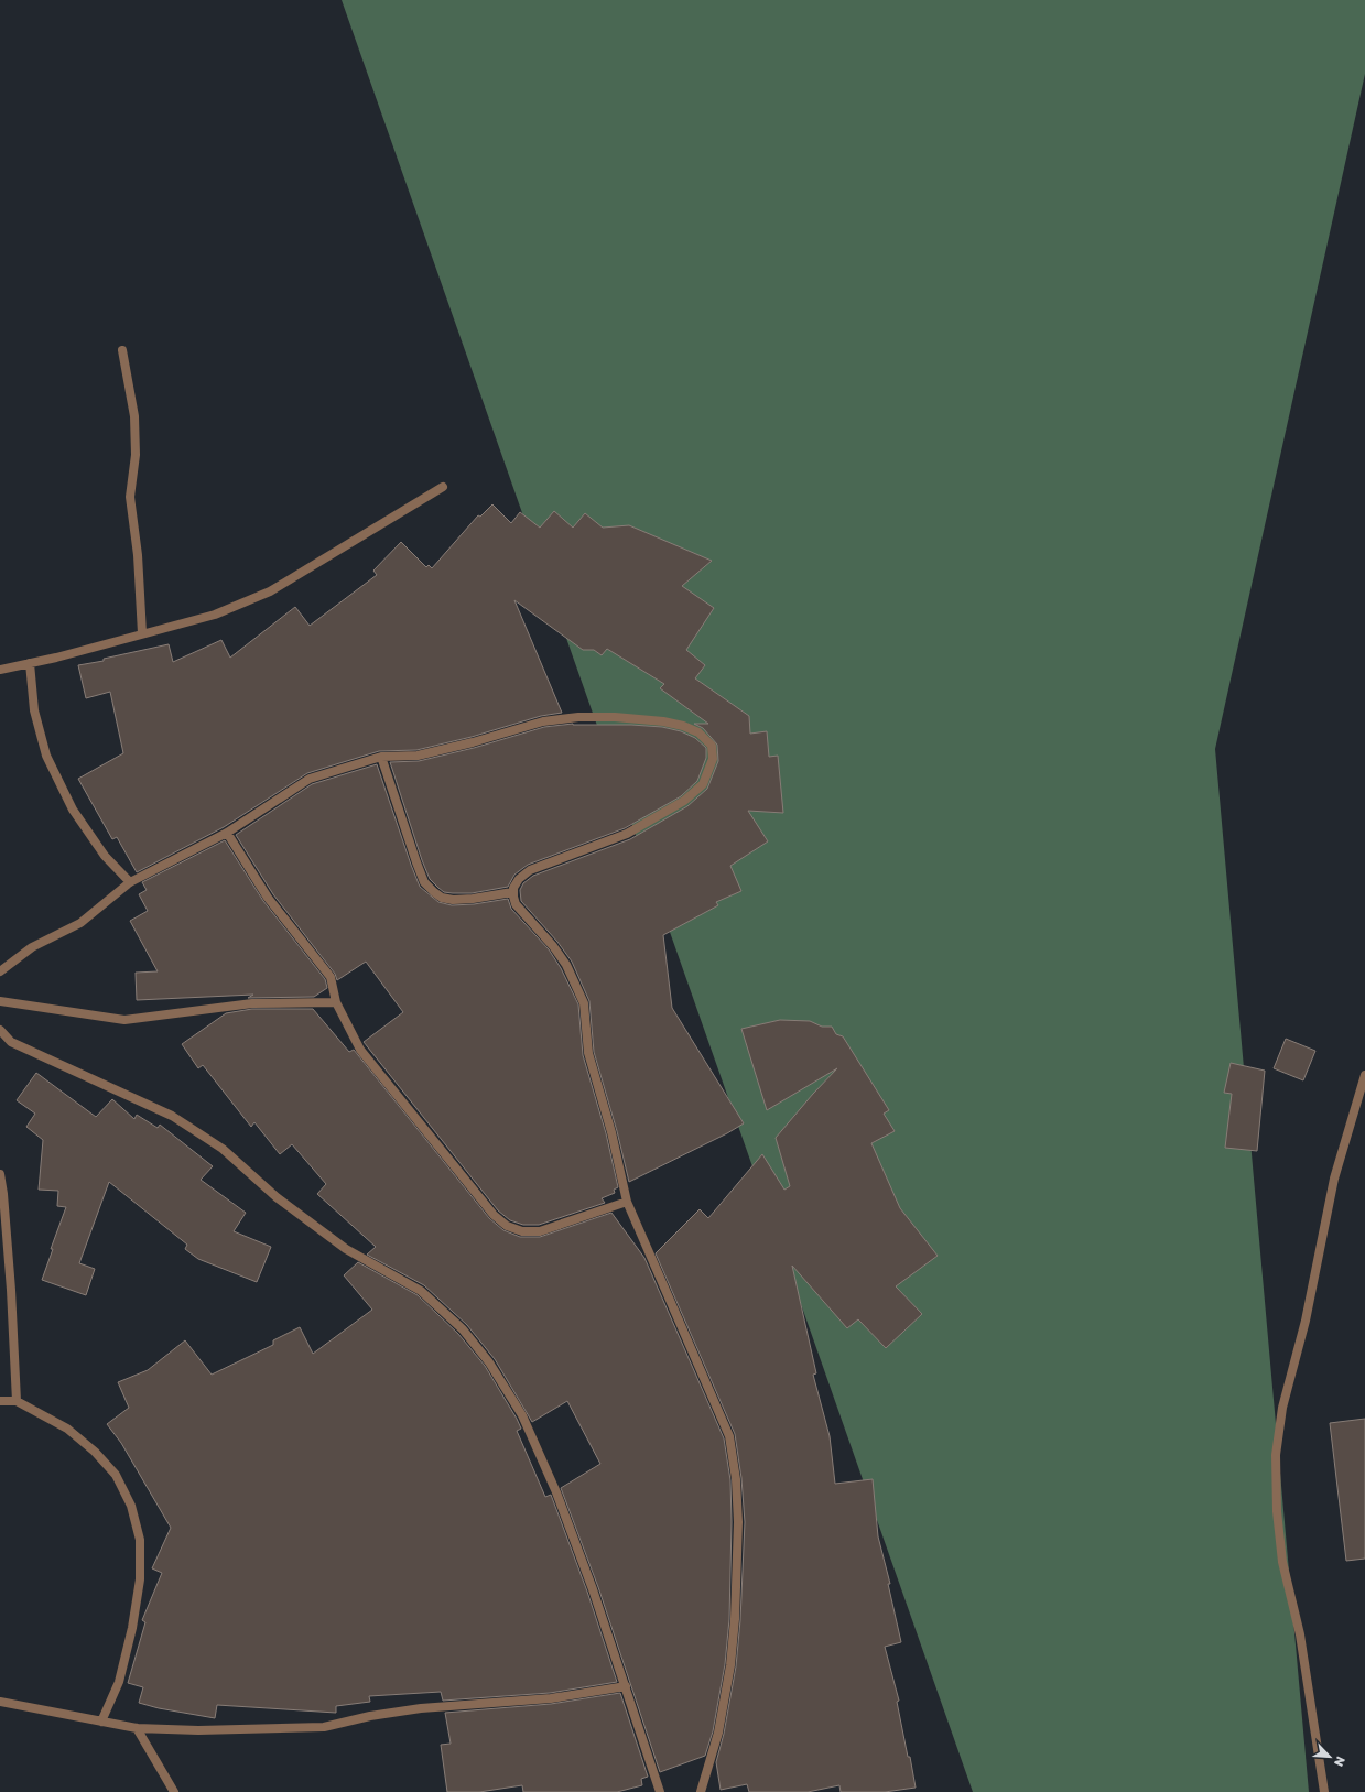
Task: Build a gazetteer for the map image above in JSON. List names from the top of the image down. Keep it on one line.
{"north":"bottom right"}
